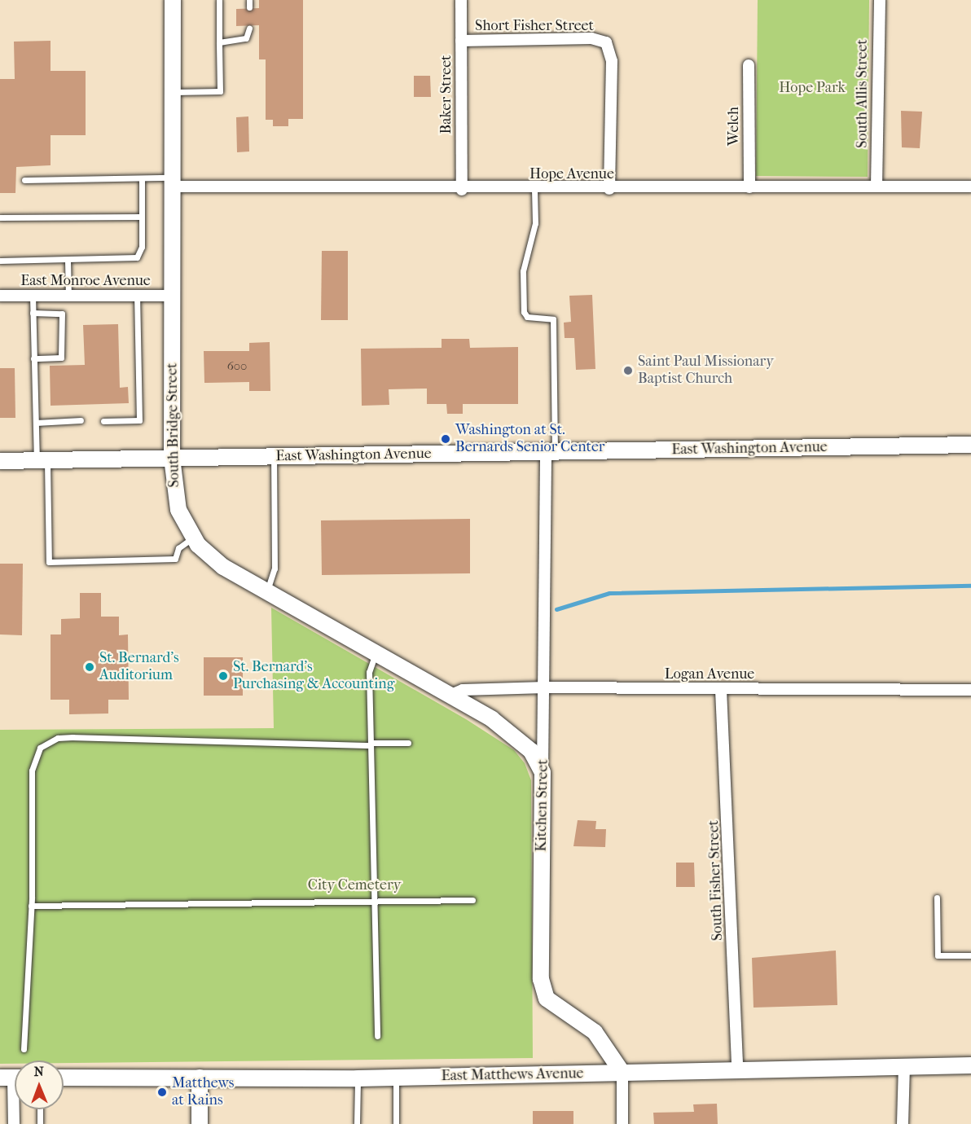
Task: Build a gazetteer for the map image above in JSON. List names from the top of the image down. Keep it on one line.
{"streets":{"street":["Short Fisher Street","South Allis Street","Baker Street","Welch","Hope Avenue","East Monroe Avenue","South Bridge Street","East Washington Avenue","Logan Avenue","Kitchen Street","South Fisher Street","East Matthews Avenue"]},"crossings":[["Short Fisher Street","Baker Street"],["Short Fisher Street","Hope Avenue"],["South Allis Street","Hope Avenue"],["Baker Street","Hope Avenue"],["Welch","Hope Avenue"],["Hope Avenue","South Bridge Street"],["East Monroe Avenue","South Bridge Street"],["South Bridge Street","East Washington Avenue"],["South Bridge Street","Logan Avenue"],["South Bridge Street","Kitchen Street"],["East Washington Avenue","Kitchen Street"],["Logan Avenue","Kitchen Street"],["Logan Avenue","South Fisher Street"],["Kitchen Street","East Matthews Avenue"],["South Fisher Street","East Matthews Avenue"]],"parks":["Hope Park","City Cemetery"],"places":["Saint Paul Missionary Baptist Church","Washington at St. Bernards Senior Center","St. Bernard's Auditorium","St. Bernard's Purchasing & Accounting","Matthews at Rains"],"house_numbers":["600"],"north":"top"}
